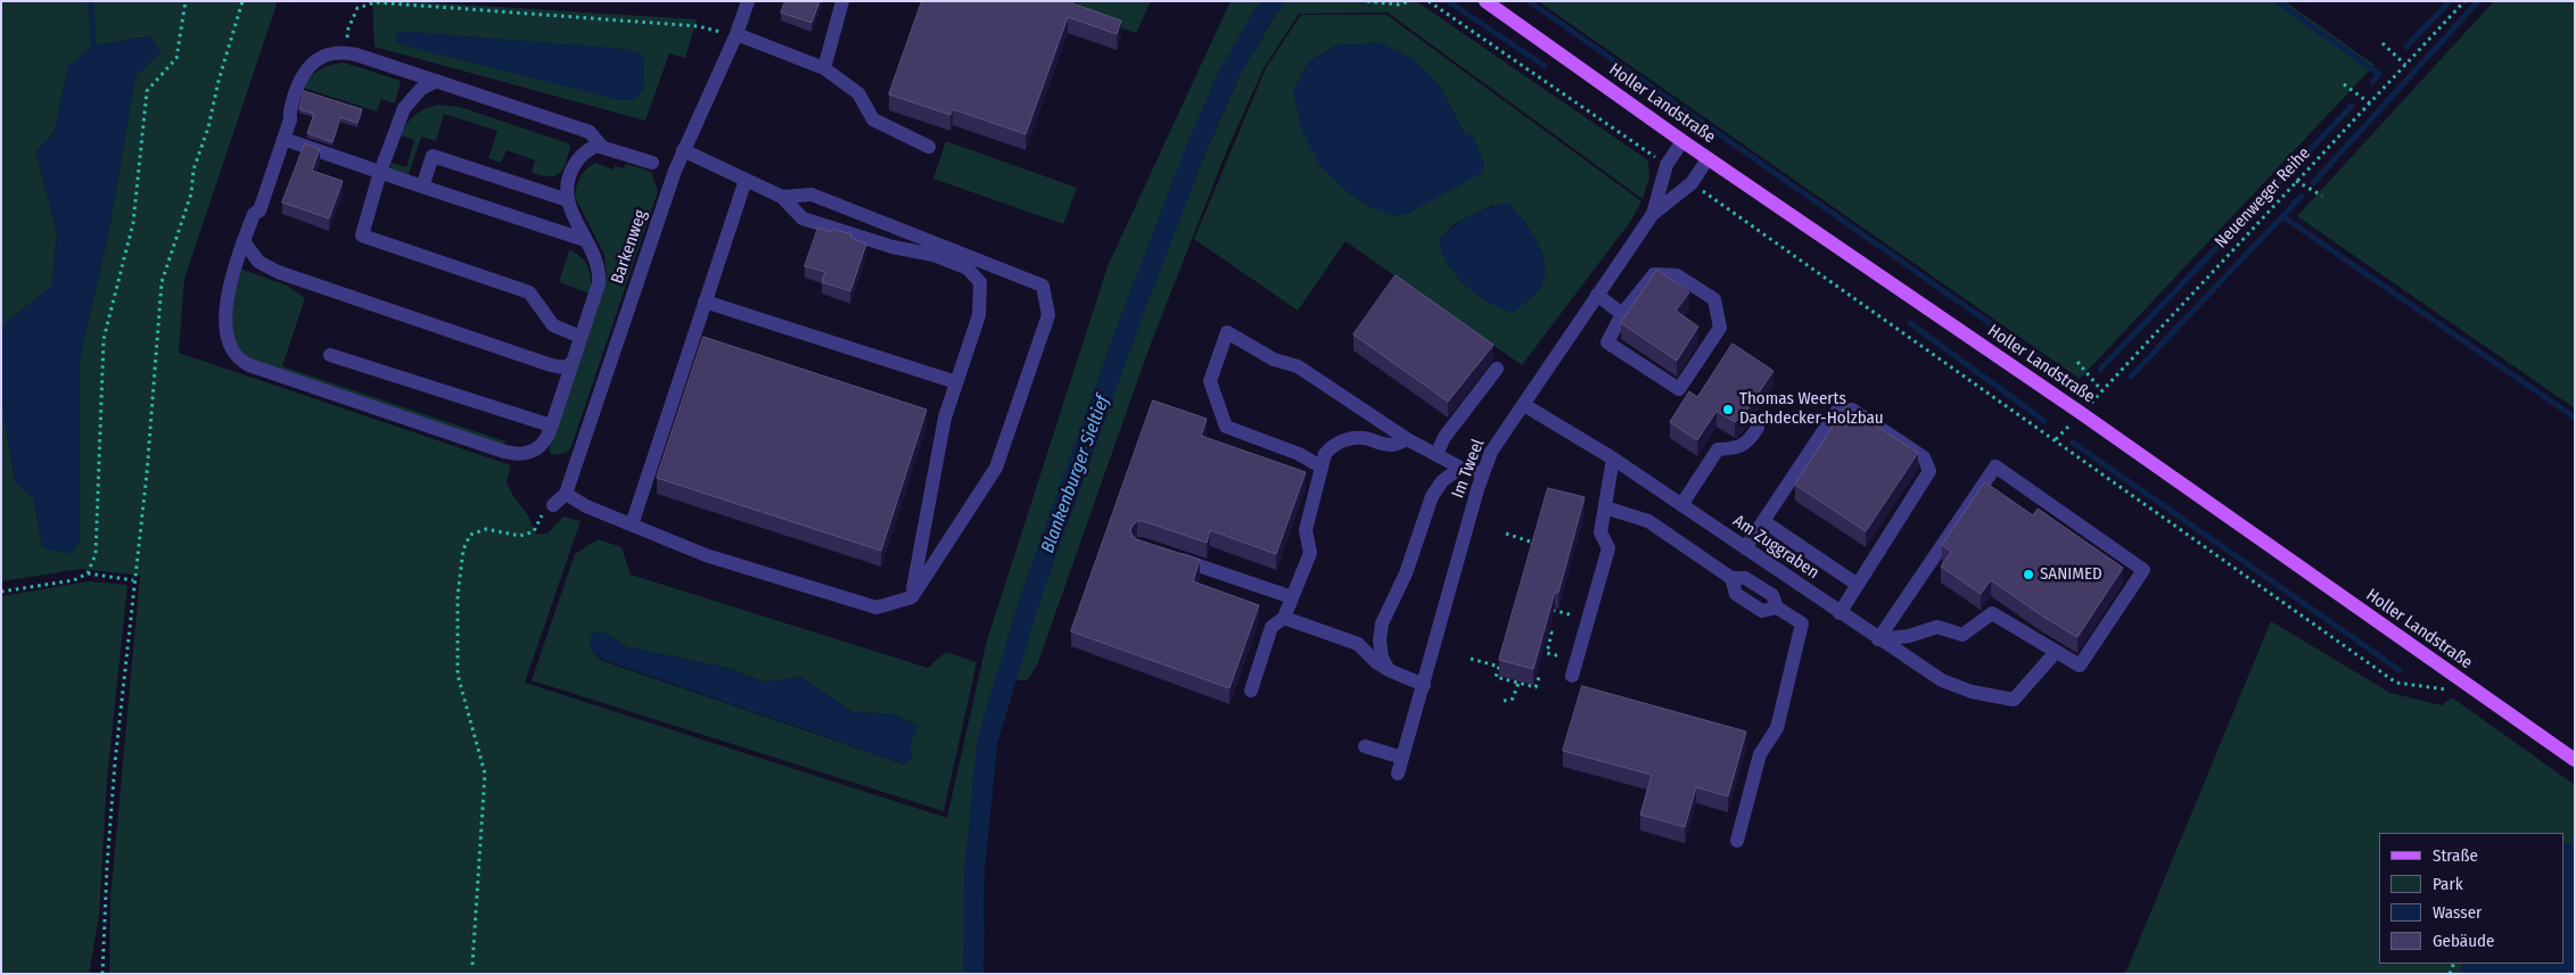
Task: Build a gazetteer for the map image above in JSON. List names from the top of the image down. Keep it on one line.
{"streets":{"main road":["Holler Landstraße"],"street":["Barkenweg","Im Tweel","Am Zuggraben"],"path":["Neuenweger Reihe"]},"crossings":[["Holler Landstraße","Neuenweger Reihe"],["Holler Landstraße","Im Tweel"],["Im Tweel","Am Zuggraben"]],"water":["Blankenburger Sieltief"],"places":["Thomas Weerts Dachdecker-Holzbau","SANIMED"],"legend":["Straße","Park","Wasser","Gebäude"]}
